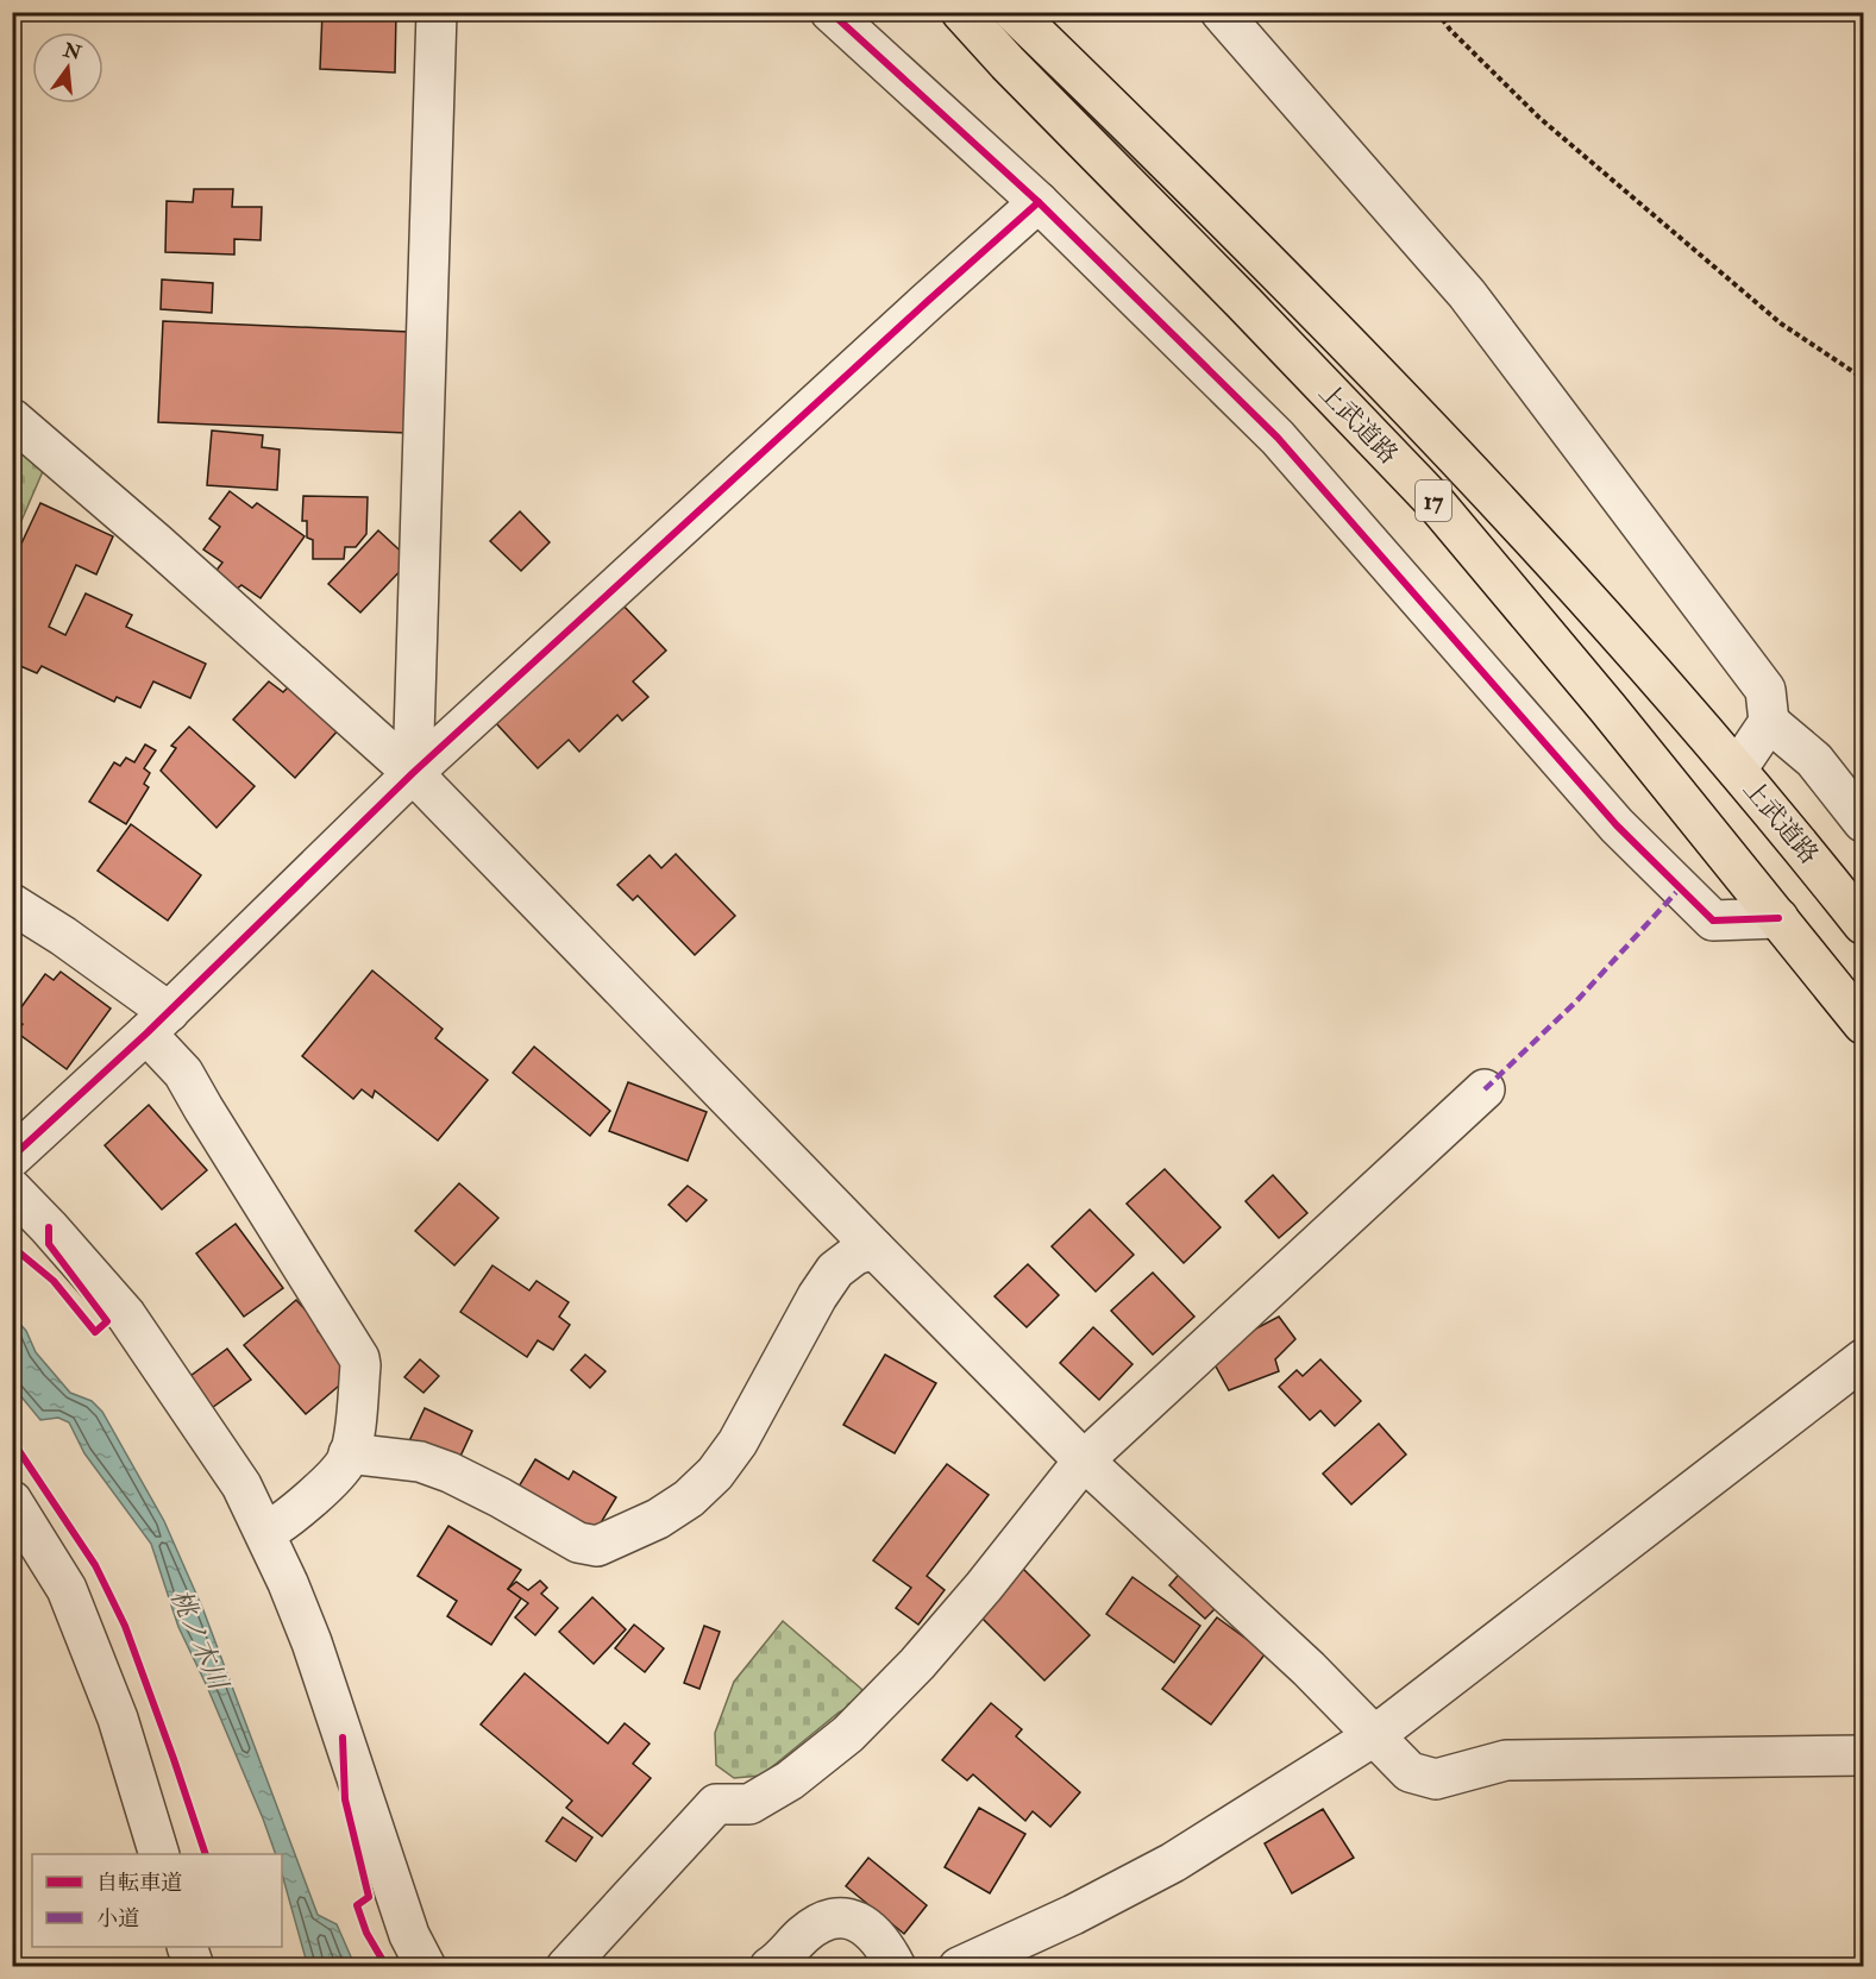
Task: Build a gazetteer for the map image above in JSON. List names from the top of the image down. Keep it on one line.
{"streets":{"highway":["上武道路","17"]},"water":["桃ノ木川"],"legend":["自転車道","小道"],"north":"top"}
